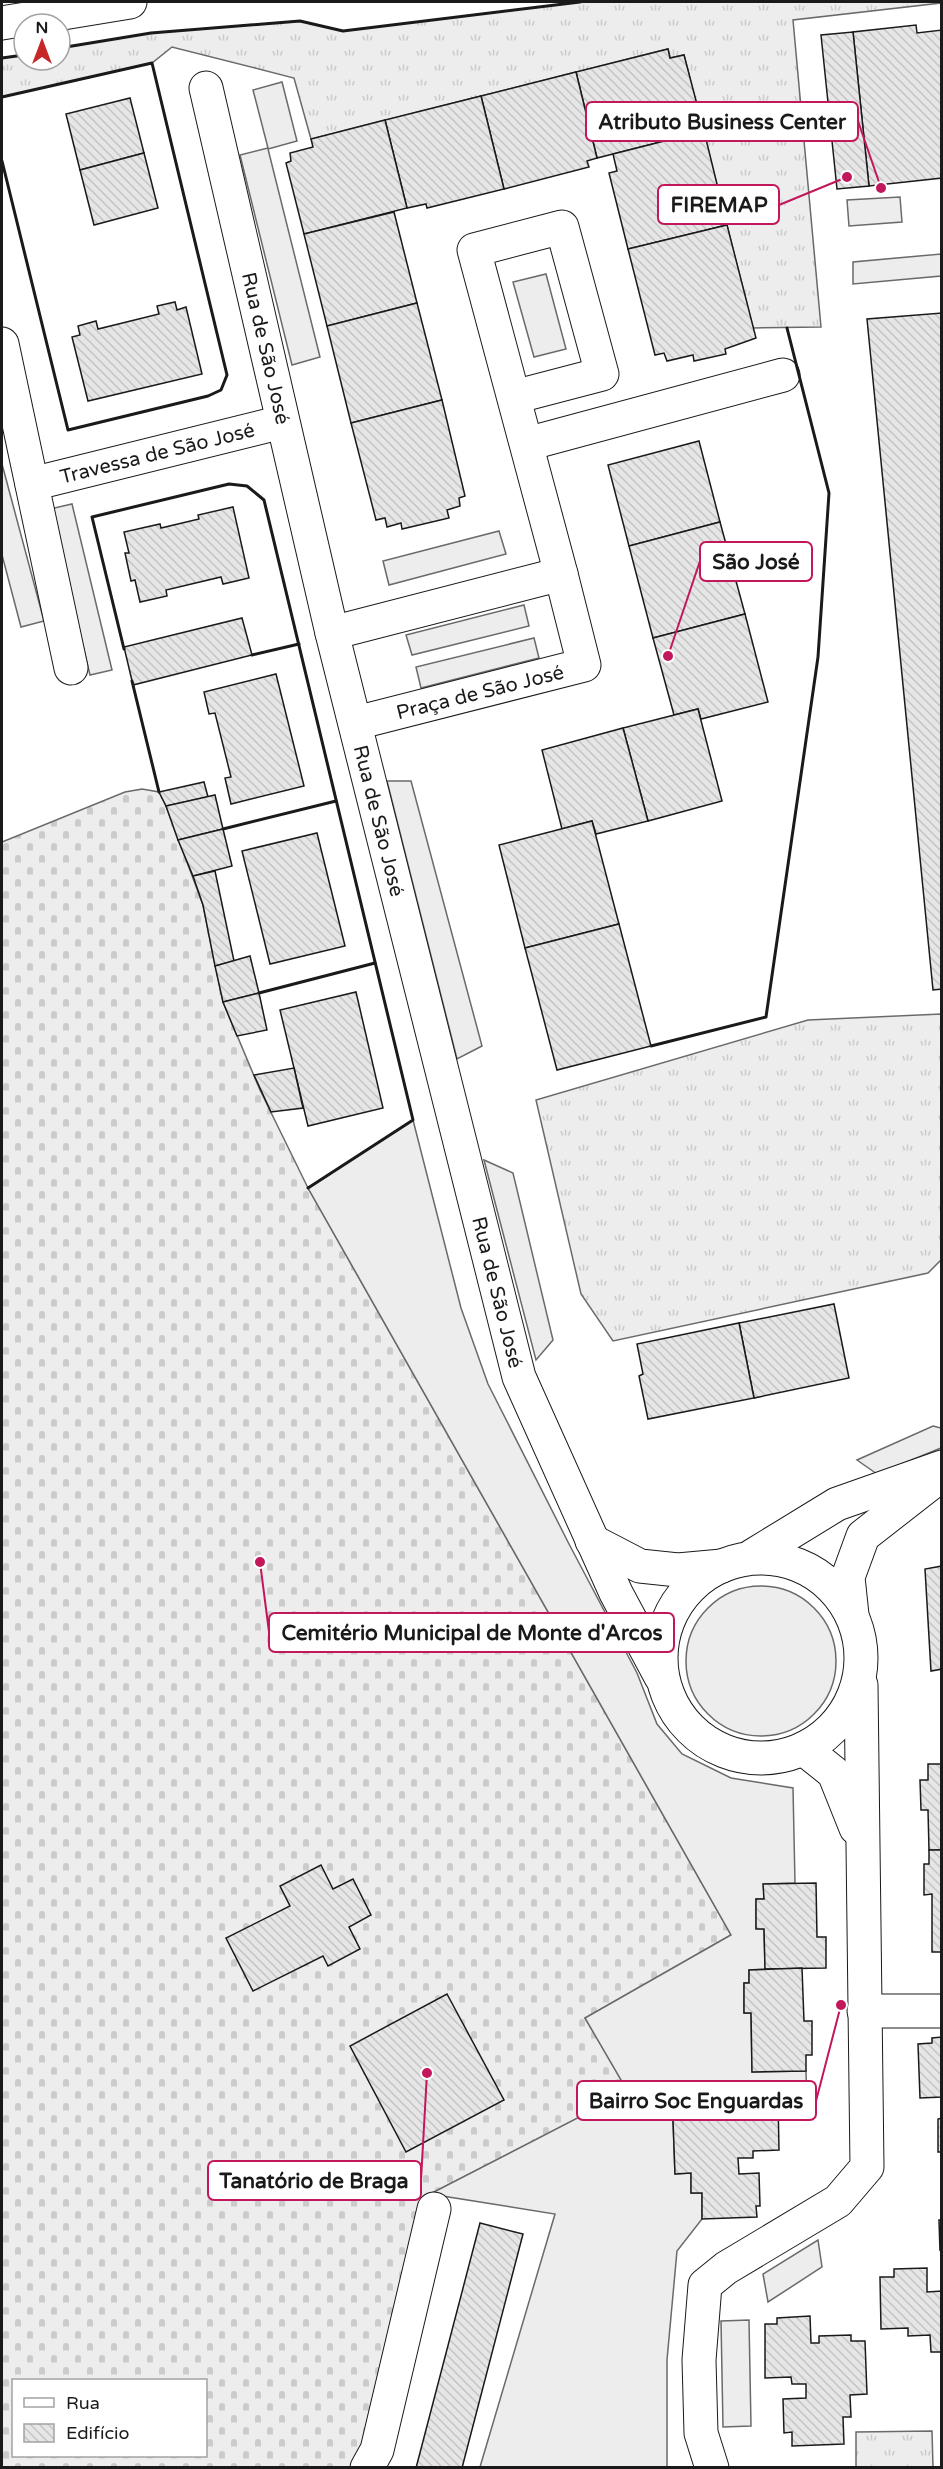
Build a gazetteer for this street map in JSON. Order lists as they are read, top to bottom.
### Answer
{
  "streets": {
    "main road": ["Rua de São José", "Travessa de São José", "Praça de São José"]
  },
  "crossings": [
    ["Rua de São José", "Travessa de São José"],
    ["Rua de São José", "Praça de São José"]
  ],
  "places": [
    "FIREMAP",
    "Atributo Business Center",
    "São José",
    "Cemitério Municipal de Monte d'Arcos",
    "Bairro Soc Enguardas",
    "Tanatório de Braga"
  ],
  "legend": ["Rua", "Edifício"],
  "north": "top"
}
